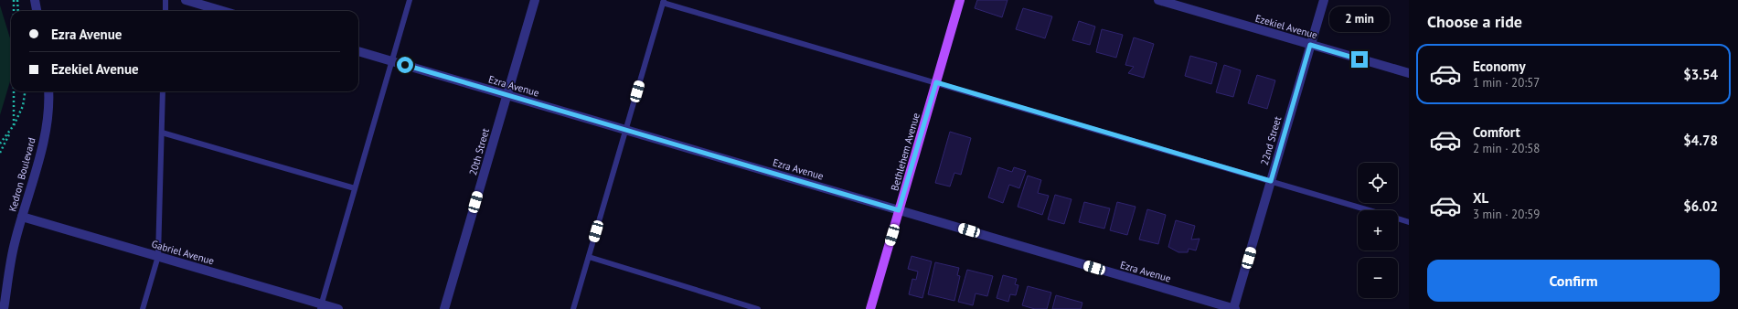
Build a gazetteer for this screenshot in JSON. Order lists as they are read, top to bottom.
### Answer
{
  "streets": {
    "main road": ["Bethlehem Avenue"],
    "street": [
      "Ezekiel Avenue",
      "Ezra Avenue",
      "22nd Street",
      "20th Street",
      "Kedron Boulevard",
      "Gabriel Avenue"
    ]
  },
  "crossings": [
    ["Ezekiel Avenue", "22nd Street"],
    ["Ezra Avenue", "22nd Street"],
    ["Ezra Avenue", "20th Street"],
    ["Ezra Avenue", "Bethlehem Avenue"],
    ["Kedron Boulevard", "Gabriel Avenue"]
  ],
  "page": {
    "heading": "Choose a ride",
    "bubble": "2 min",
    "banner": ["Ezra Avenue", "Ezekiel Avenue"],
    "list": [
      {
        "name": "Economy",
        "note": "1 min · 20:57",
        "value": "$3.54"
      },
      {
        "name": "Comfort",
        "note": "2 min · 20:58",
        "value": "$4.78"
      },
      {
        "name": "XL",
        "note": "3 min · 20:59",
        "value": "$6.02"
      }
    ],
    "map_buttons": ["+", "−"],
    "buttons": "Confirm"
  }
}
